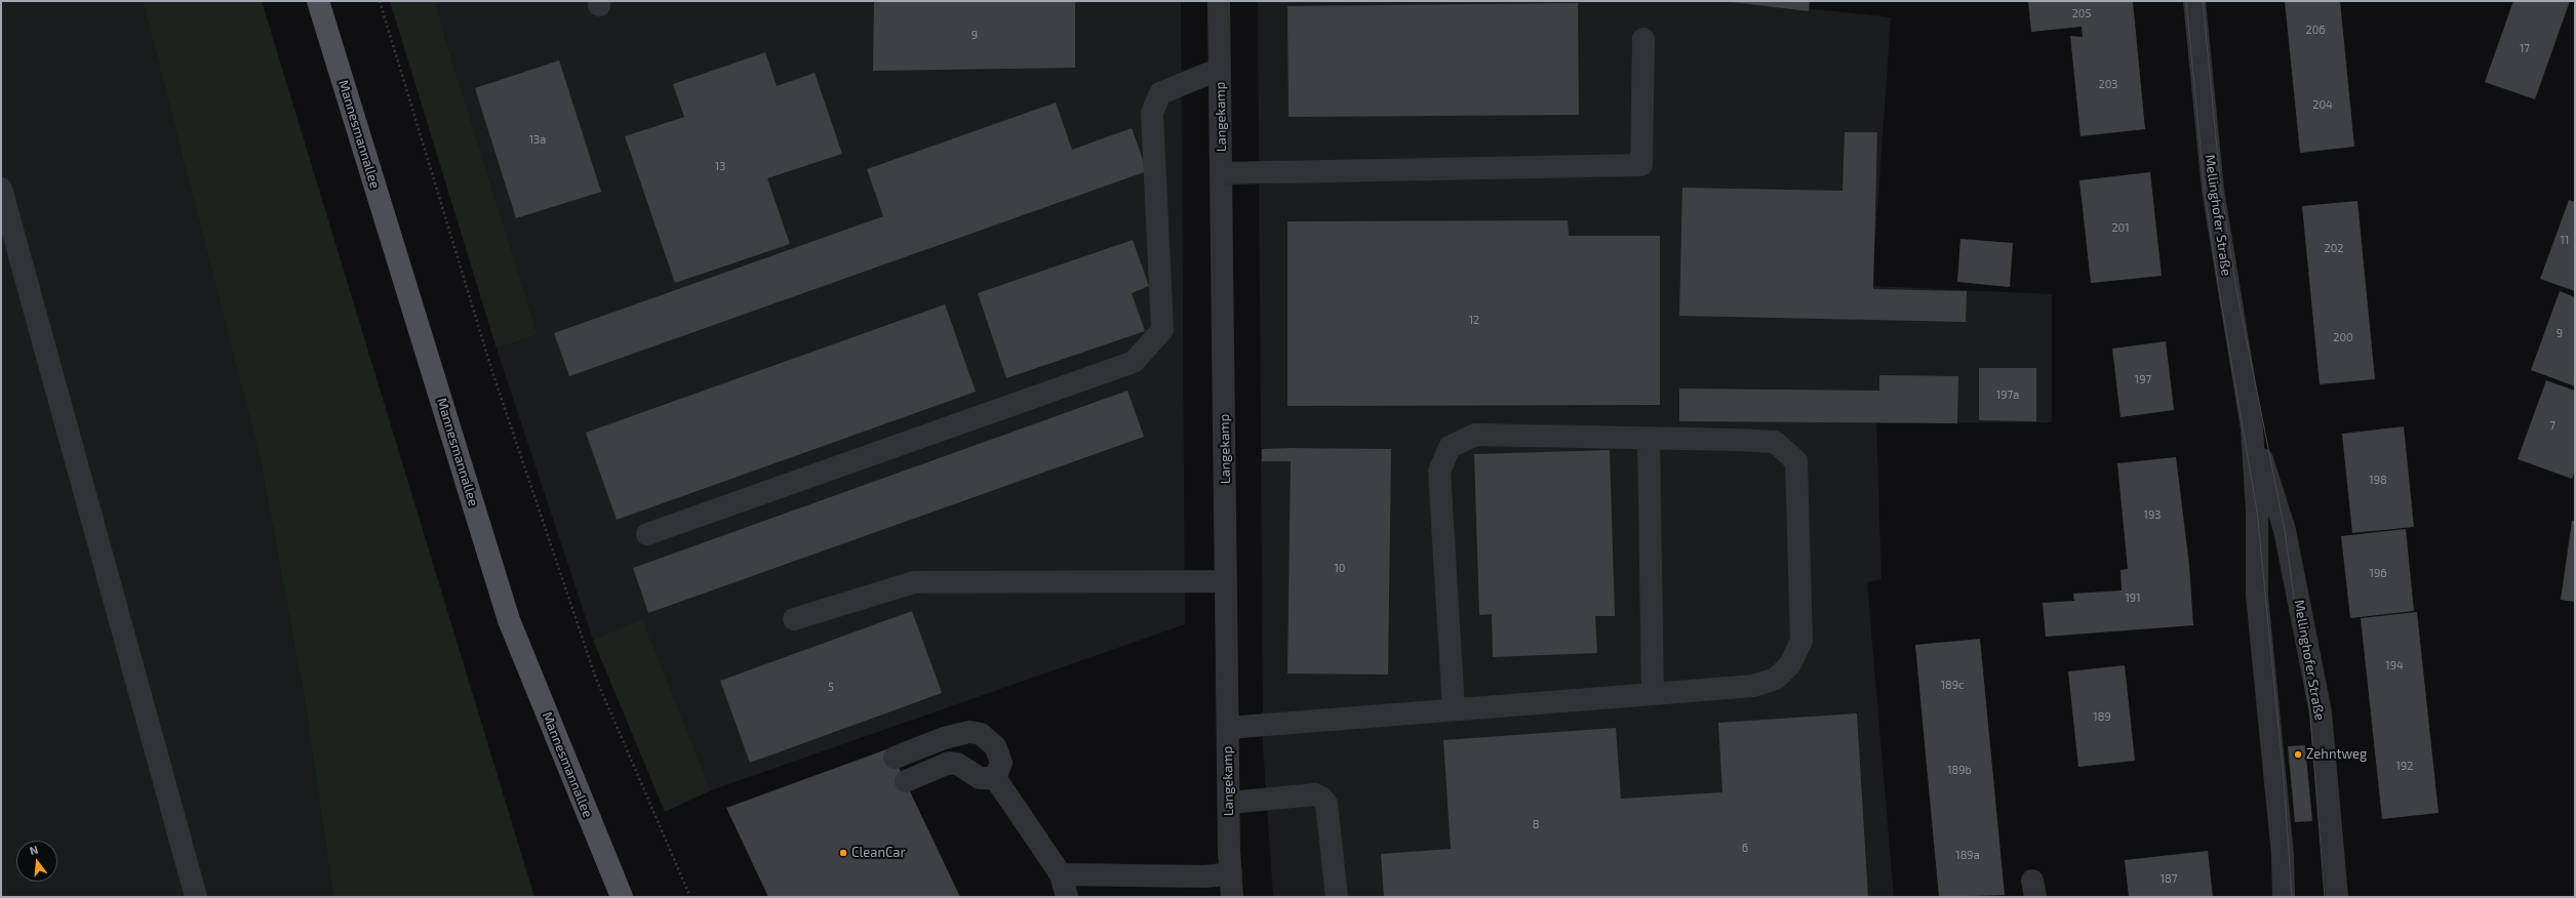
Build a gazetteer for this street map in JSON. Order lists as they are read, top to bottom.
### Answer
{
  "streets": {
    "main road": ["Mannesmannallee"],
    "street": ["Langekamp", "Mellinghofer Straße"]
  },
  "places": ["Zehntweg", "CleanCar"],
  "house_numbers": [
    "205",
    "206",
    "9",
    "17",
    "203",
    "204",
    "13a",
    "13",
    "201",
    "11",
    "202",
    "12",
    "9",
    "200",
    "197",
    "197a",
    "7",
    "198",
    "193",
    "10",
    "196",
    "191",
    "194",
    "189c",
    "5",
    "189",
    "192",
    "189b",
    "8",
    "6",
    "189a",
    "187"
  ],
  "north": "top"
}
